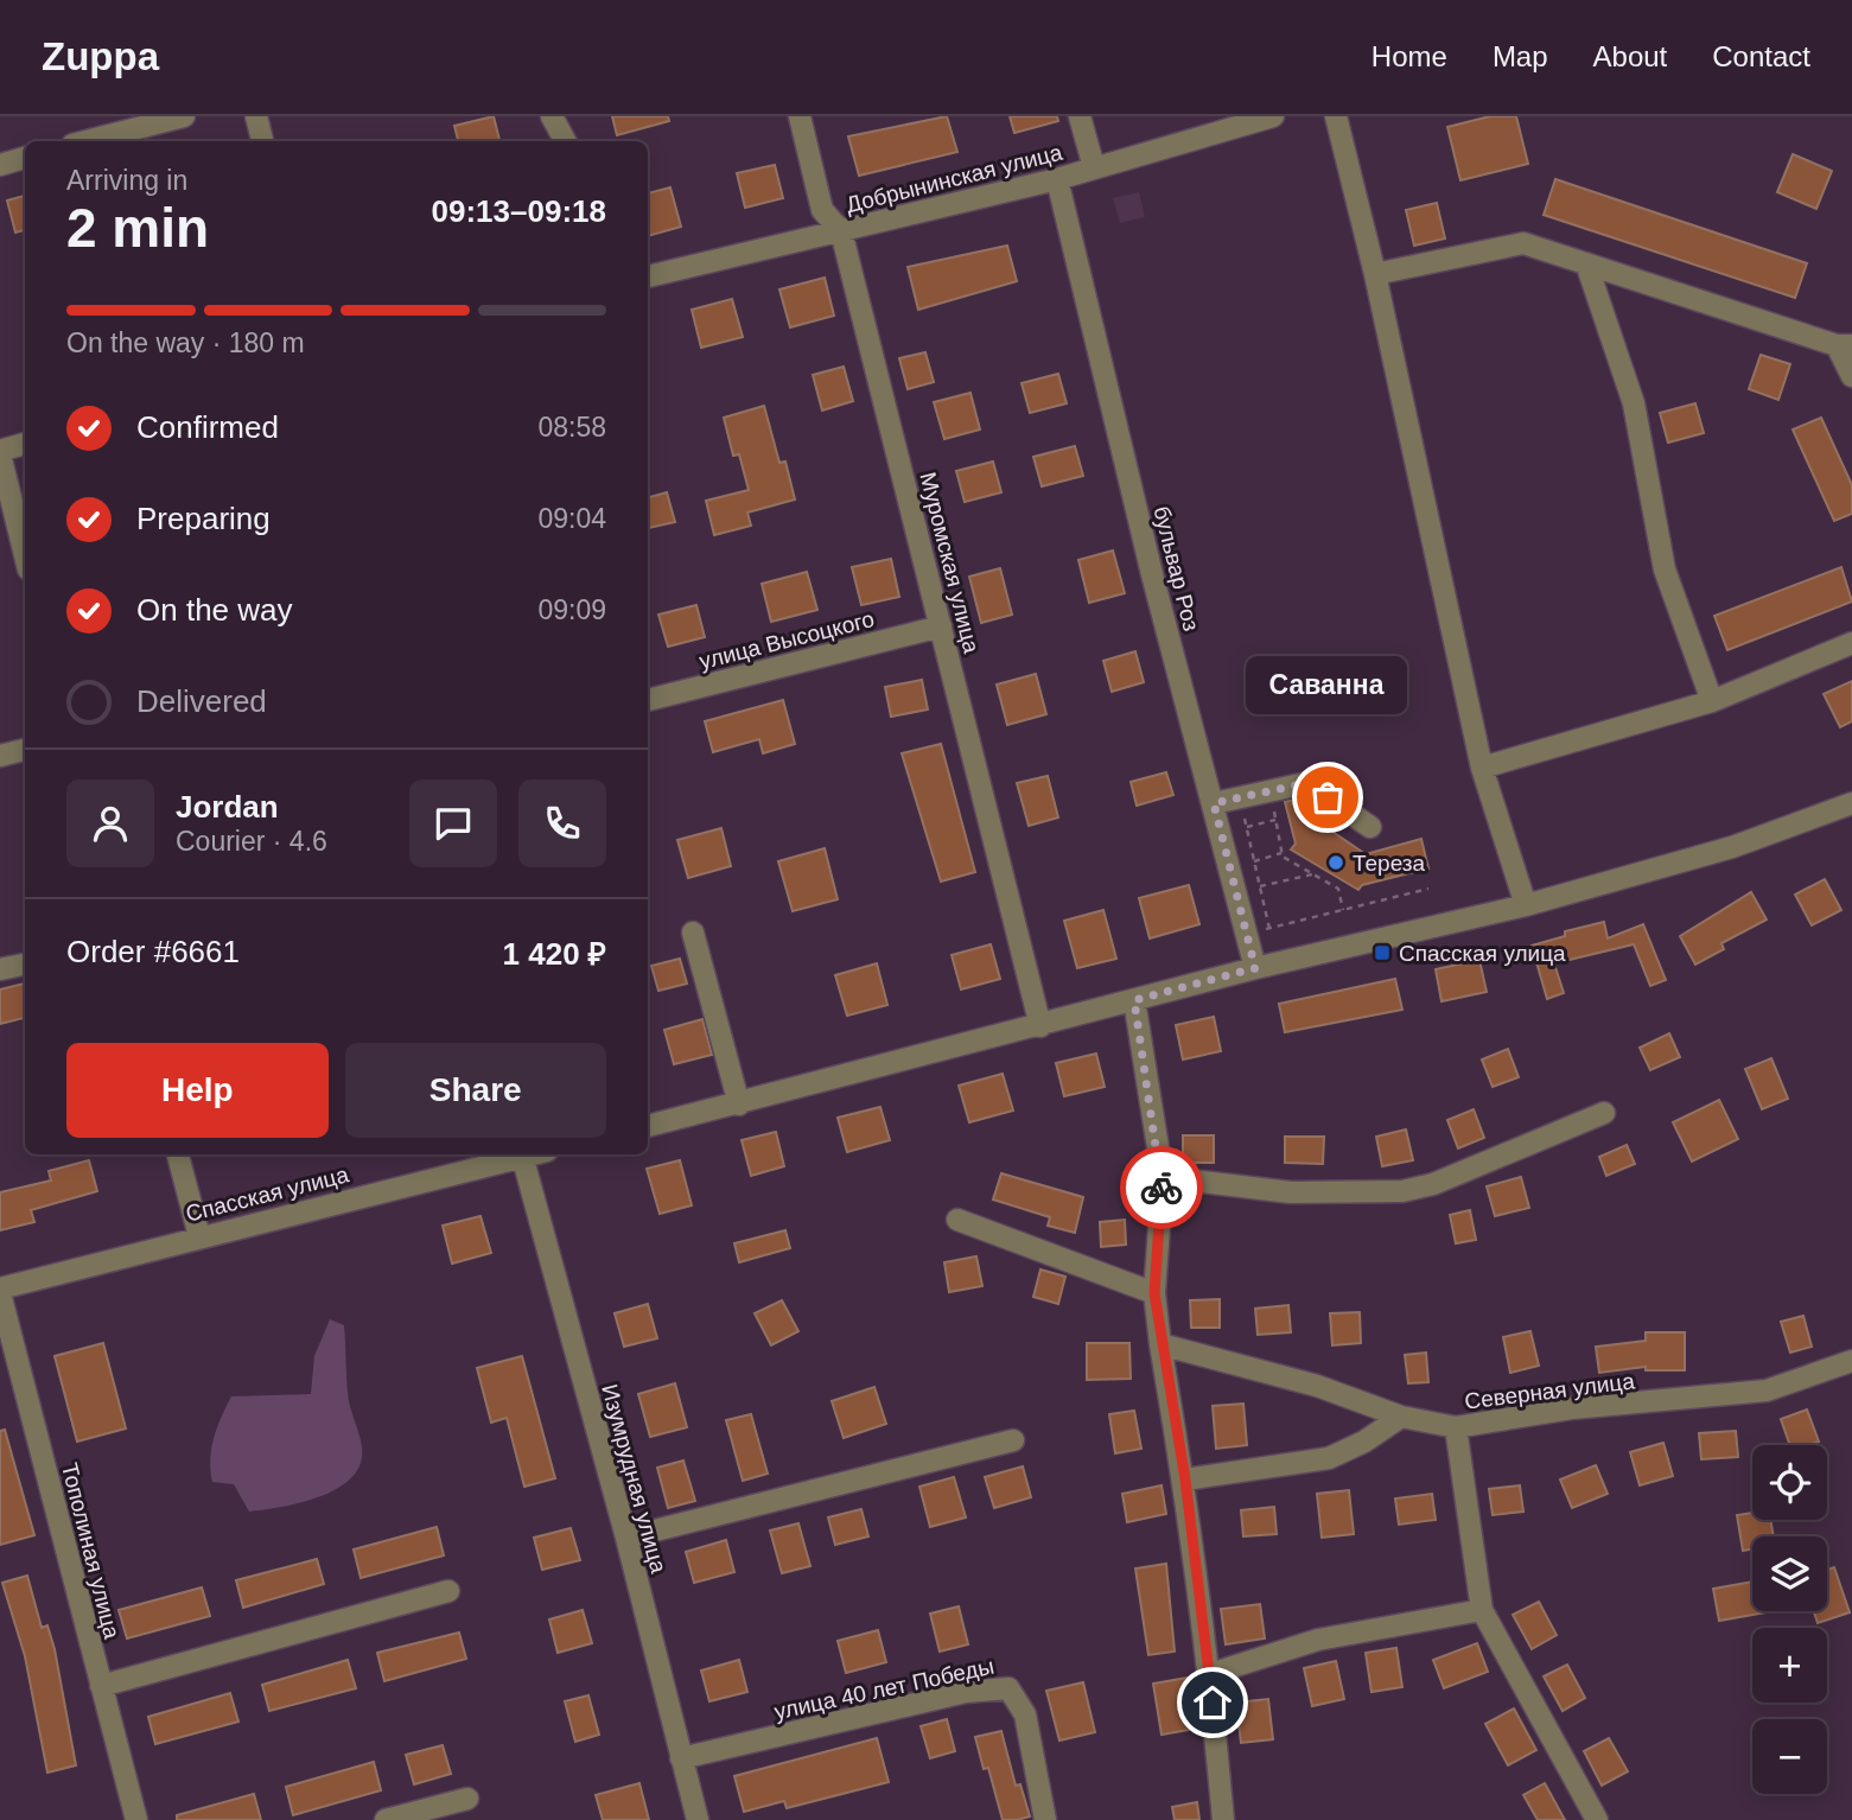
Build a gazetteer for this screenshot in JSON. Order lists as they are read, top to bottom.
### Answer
{
  "streets": {
    "street": [
      "Добрынинская улица",
      "Муромская улица",
      "бульвар Роз",
      "улица Высоцкого",
      "Спасская улица",
      "Северная улица",
      "Изумрудная улица",
      "Тополиная улица",
      "улица 40 лет Победы"
    ]
  },
  "crossings": [
    ["Добрынинская улица", "Муромская улица"],
    ["Добрынинская улица", "бульвар Роз"],
    ["Муромская улица", "улица Высоцкого"],
    ["Спасская улица", "Тополиная улица"],
    ["Изумрудная улица", "улица 40 лет Победы"]
  ],
  "places": {
    "other": ["Саванна", "Тереза"],
    "transit": ["Спасская улица"]
  },
  "page": {
    "header": "Zuppa",
    "nav": [
      "Home",
      "Map",
      "About",
      "Contact"
    ],
    "heading": ["2 min", "Arriving in", "09:13–09:18"],
    "panel": [
      "Jordan",
      "Courier · 4.6",
      "Order #6661",
      "1 420 ₽"
    ],
    "bar": "On the way · 180 m",
    "list": [
      ["Confirmed", "08:58"],
      ["Preparing", "09:04"],
      ["On the way", "09:09"],
      "Delivered"
    ],
    "bubble": "Саванна",
    "buttons": ["Help", "Share"],
    "map_buttons": ["+", "−"]
  }
}
